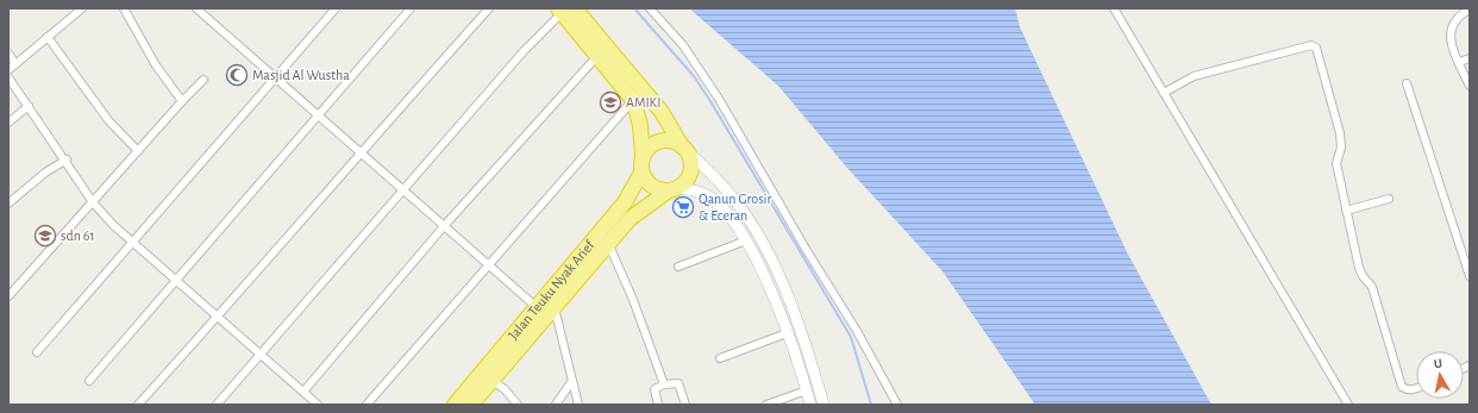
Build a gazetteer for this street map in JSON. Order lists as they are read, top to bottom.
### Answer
{
  "streets": {
    "highway": ["Jalan Teuku Nyak Arief"]
  },
  "places": {
    "mosque": ["Masjid Al Wustha"],
    "school or university": ["AMIKI", "sdn 61"],
    "supermarket": ["Qanun Grosir & Eceran"]
  },
  "north": "top"
}
